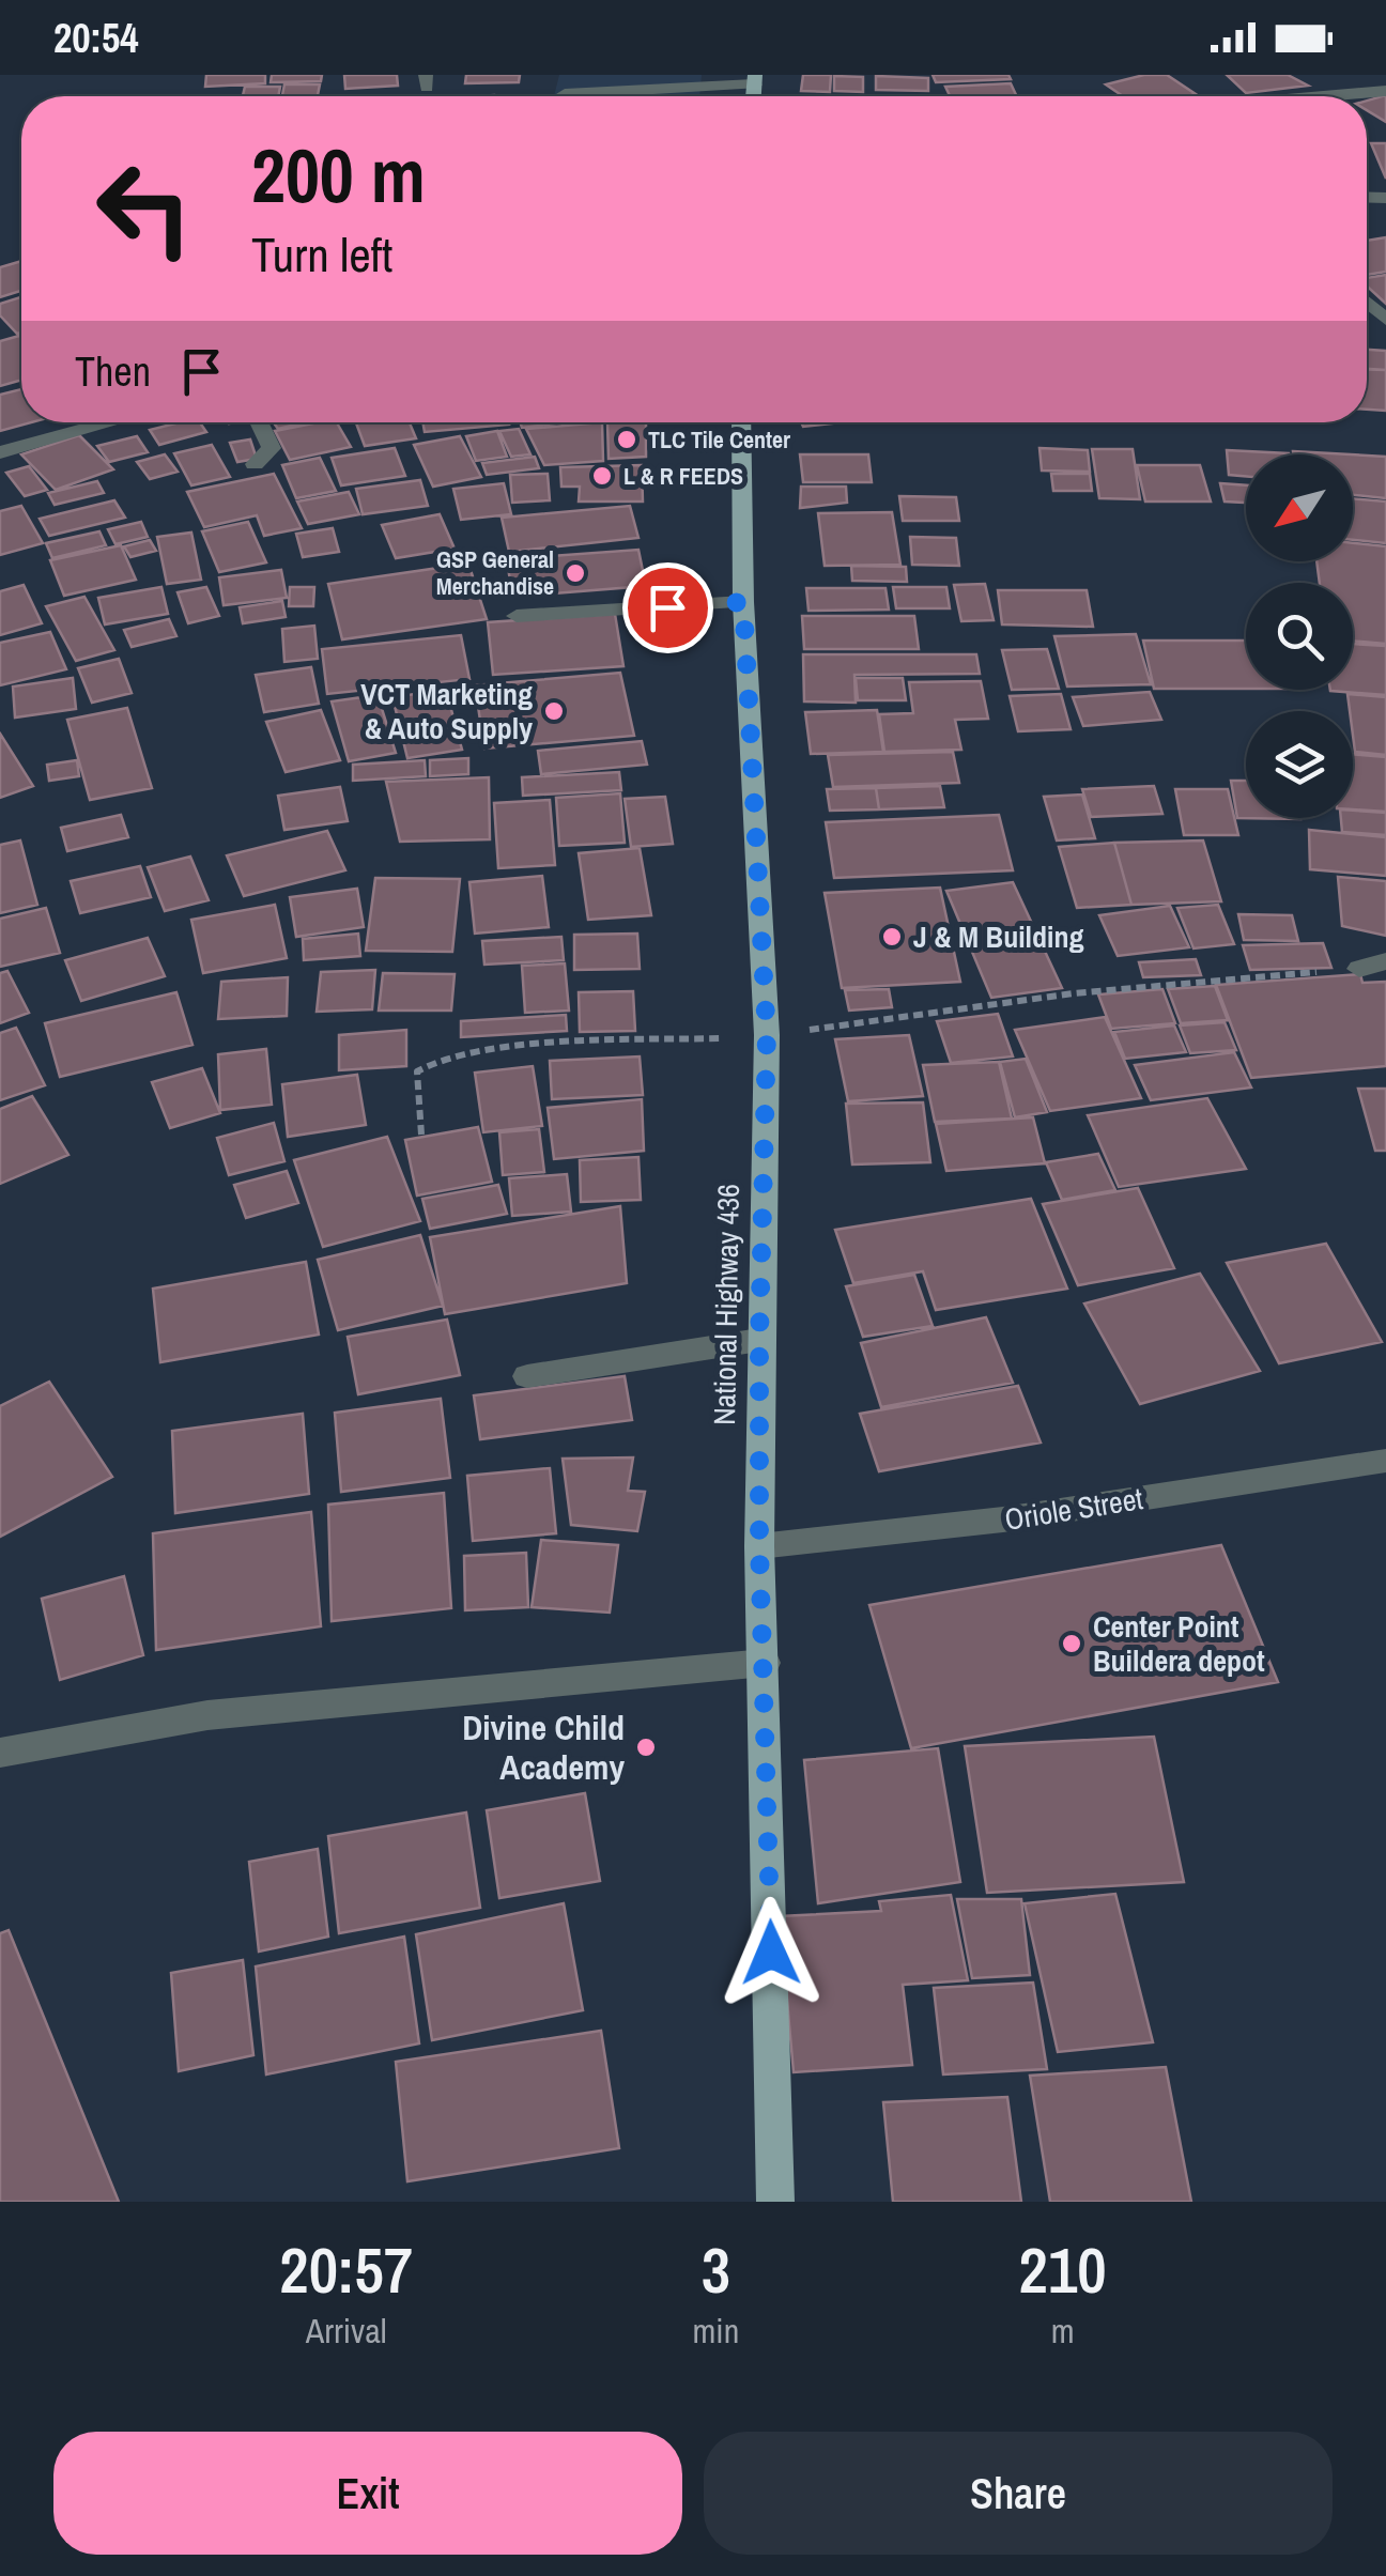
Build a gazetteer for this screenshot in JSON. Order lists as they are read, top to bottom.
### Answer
{
  "streets": {
    "main road": ["National Highway 436"],
    "street": ["Oriole Street"]
  },
  "crossings": [
    ["National Highway 436", "Oriole Street"]
  ],
  "places": [
    "TLC Tile Center",
    "L & R FEEDS",
    "GSP General Merchandise",
    "VCT Marketing & Auto Supply",
    "J & M Building",
    "Center Point Buildera depot",
    "Divine Child Academy"
  ],
  "north": "bottom left",
  "page": {
    "status": "20:54",
    "turn": ["200 m", "Turn left"],
    "then": "Then",
    "eta": [
      "20:57",
      "Arrival",
      "3",
      "min",
      "210",
      "m"
    ],
    "buttons": ["Exit", "Share"]
  }
}
